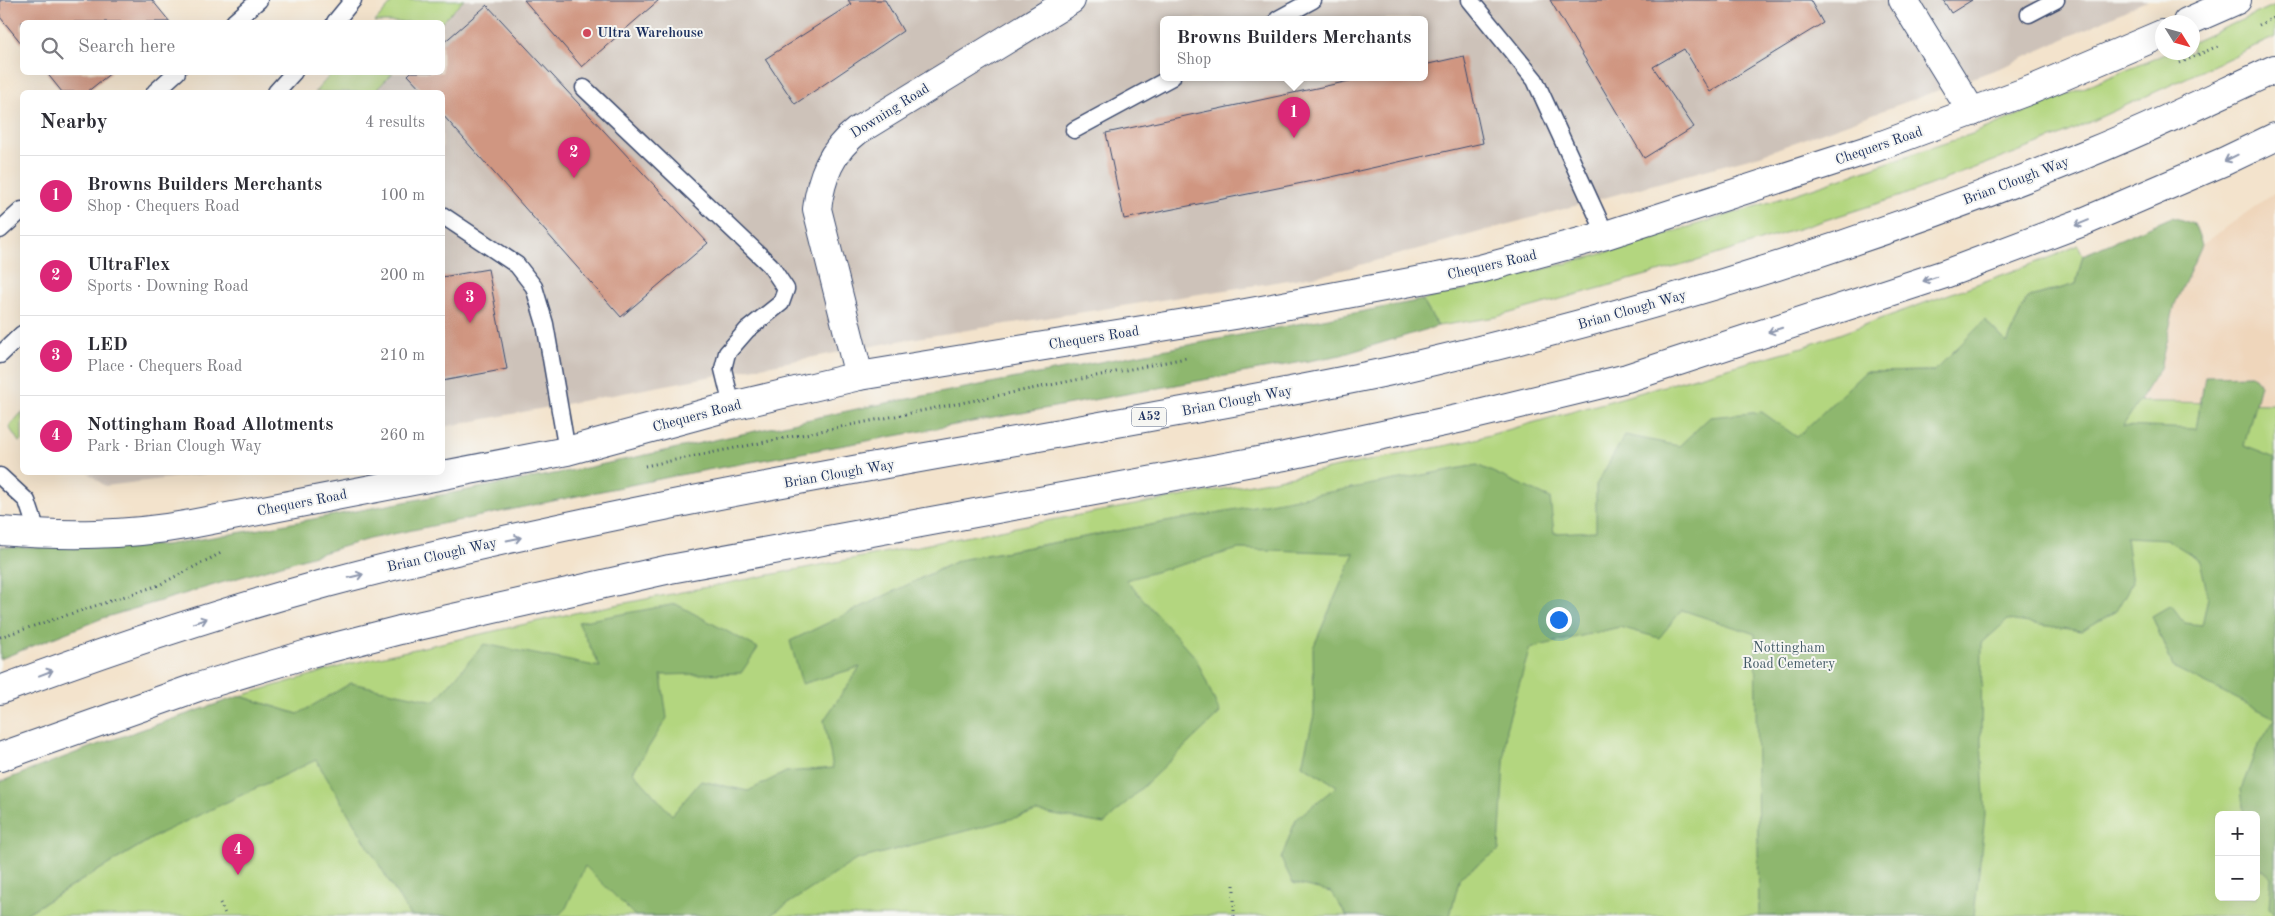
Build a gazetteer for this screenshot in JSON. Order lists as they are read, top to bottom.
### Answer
{
  "streets": {
    "main road": [
      "Downing Road",
      "Chequers Road",
      "Brian Clough Way",
      "A52"
    ]
  },
  "crossings": [
    ["Downing Road", "Chequers Road"]
  ],
  "parks": ["Nottingham Road Cemetery"],
  "places": ["Ultra Warehouse"],
  "north": "bottom right",
  "page": {
    "popup": ["Browns Builders Merchants", "Shop"],
    "search": "Search here",
    "heading": ["Nearby", "4 results"],
    "pins": [
      "1",
      "2",
      "3",
      "4"
    ],
    "list": [
      {
        "mark": "1",
        "name": "Browns Builders Merchants",
        "note": "Shop · Chequers Road",
        "value": "100 m"
      },
      {
        "mark": "2",
        "name": "UltraFlex",
        "note": "Sports · Downing Road",
        "value": "200 m"
      },
      {
        "mark": "3",
        "name": "LED",
        "note": "Place · Chequers Road",
        "value": "210 m"
      },
      {
        "mark": "4",
        "name": "Nottingham Road Allotments",
        "note": "Park · Brian Clough Way",
        "value": "260 m"
      }
    ],
    "map_buttons": ["+", "−"]
  }
}
